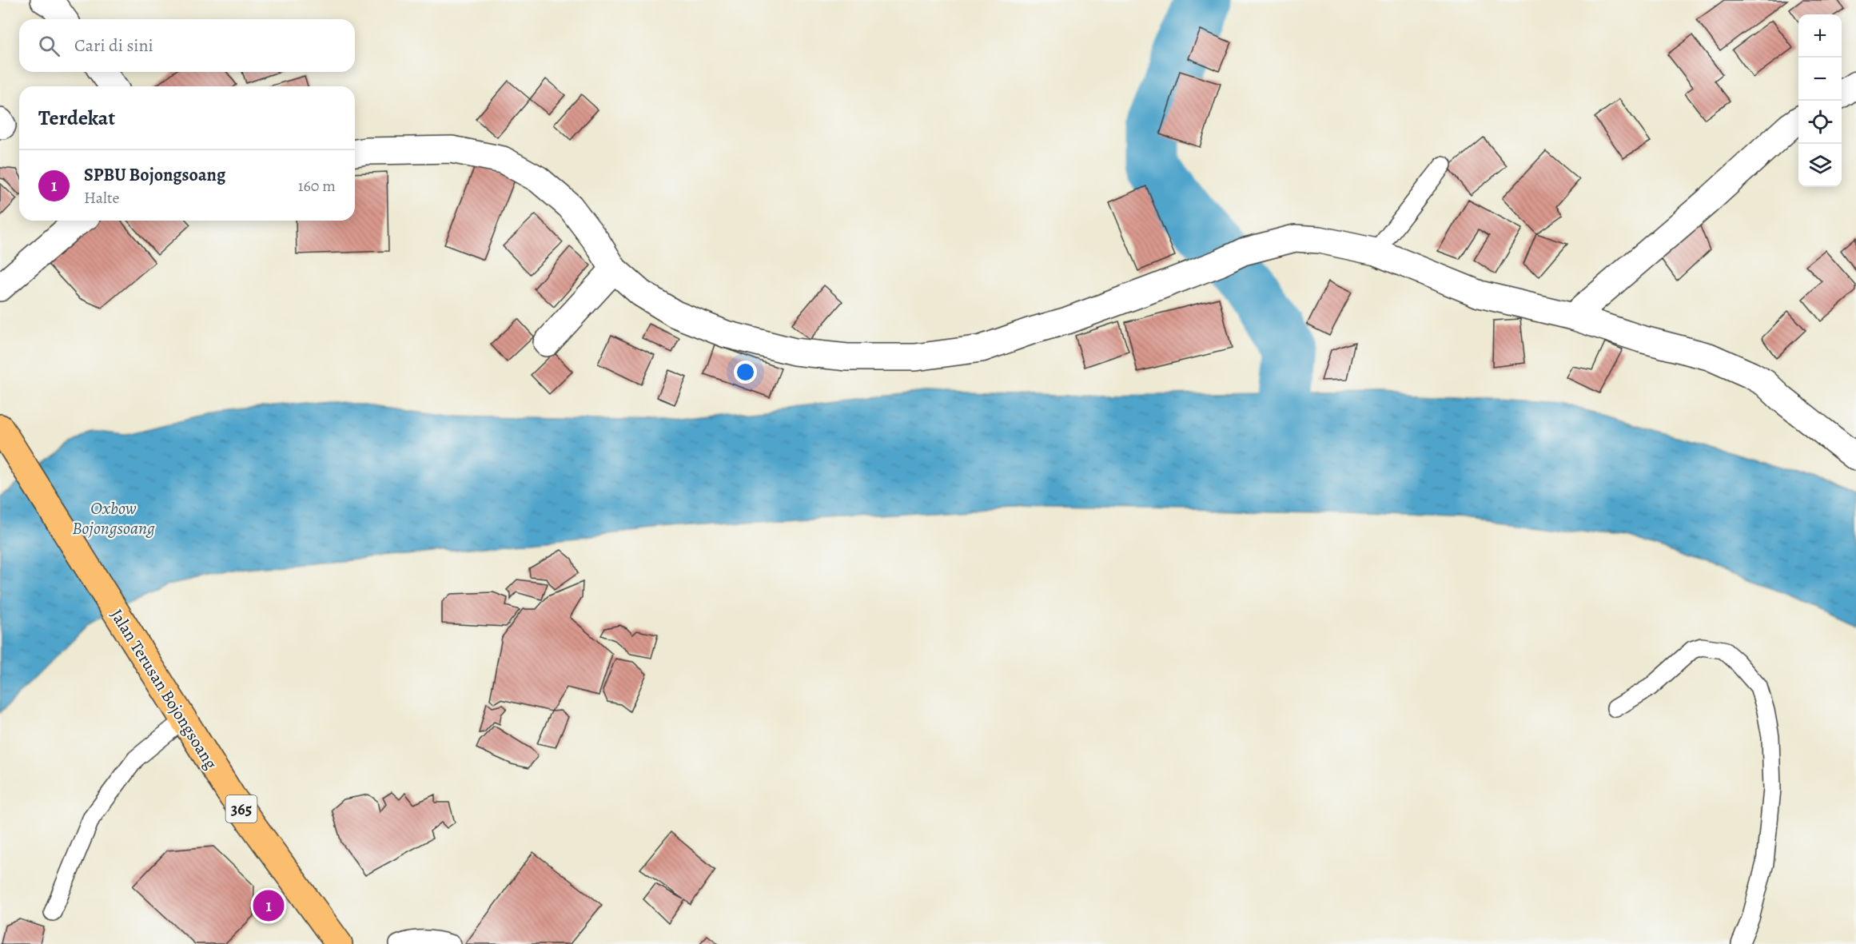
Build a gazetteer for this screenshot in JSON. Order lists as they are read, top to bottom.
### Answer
{
  "streets": {
    "main road": ["Jalan Terusan Bojongsoang", "365"]
  },
  "water": ["Oxbow Bojongsoang"],
  "page": {
    "map_buttons": ["+", "−"],
    "search": "Cari di sini",
    "heading": "Terdekat",
    "list": [
      {
        "mark": "1",
        "name": "SPBU Bojongsoang",
        "note": "Halte",
        "value": "160 m"
      }
    ],
    "pins": "1"
  }
}
